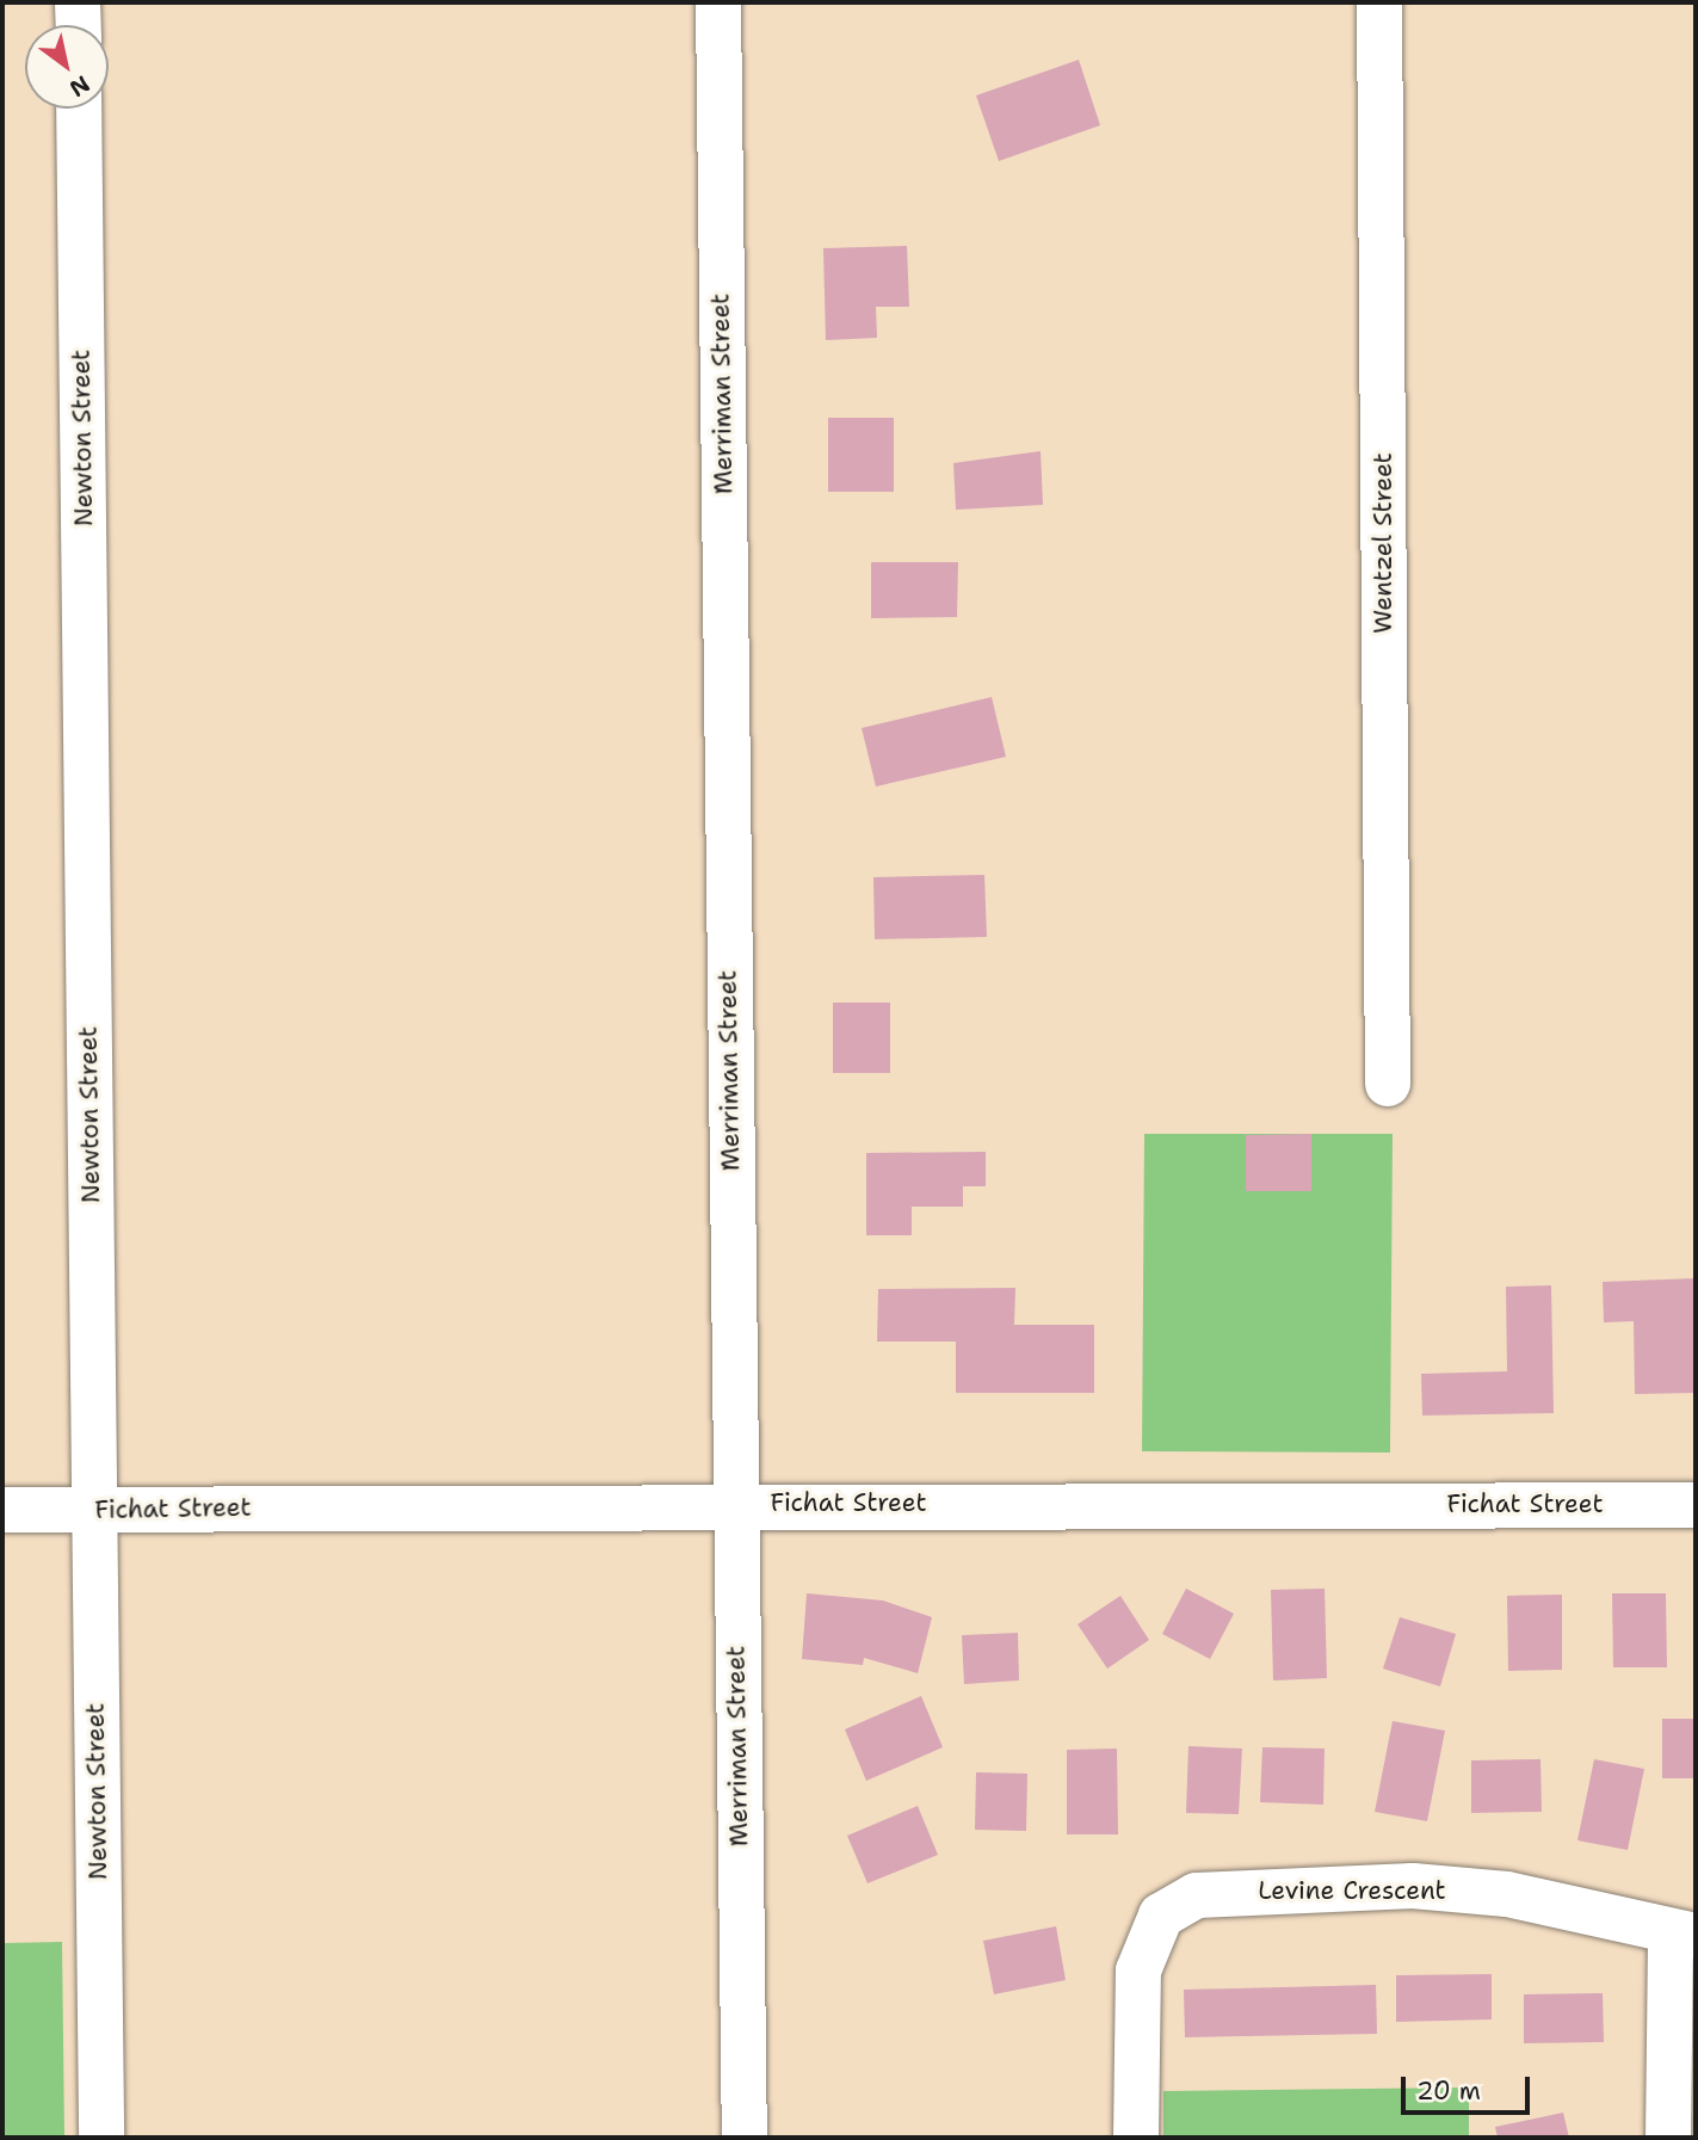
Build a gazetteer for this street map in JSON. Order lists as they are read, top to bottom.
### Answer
{
  "streets": {
    "street": [
      "Merriman Street",
      "Newton Street",
      "Wentzel Street",
      "Fichat Street",
      "Levine Crescent"
    ]
  },
  "crossings": [
    ["Merriman Street", "Fichat Street"],
    ["Newton Street", "Fichat Street"]
  ],
  "scale_bar": "20 m",
  "north": "bottom right"
}
